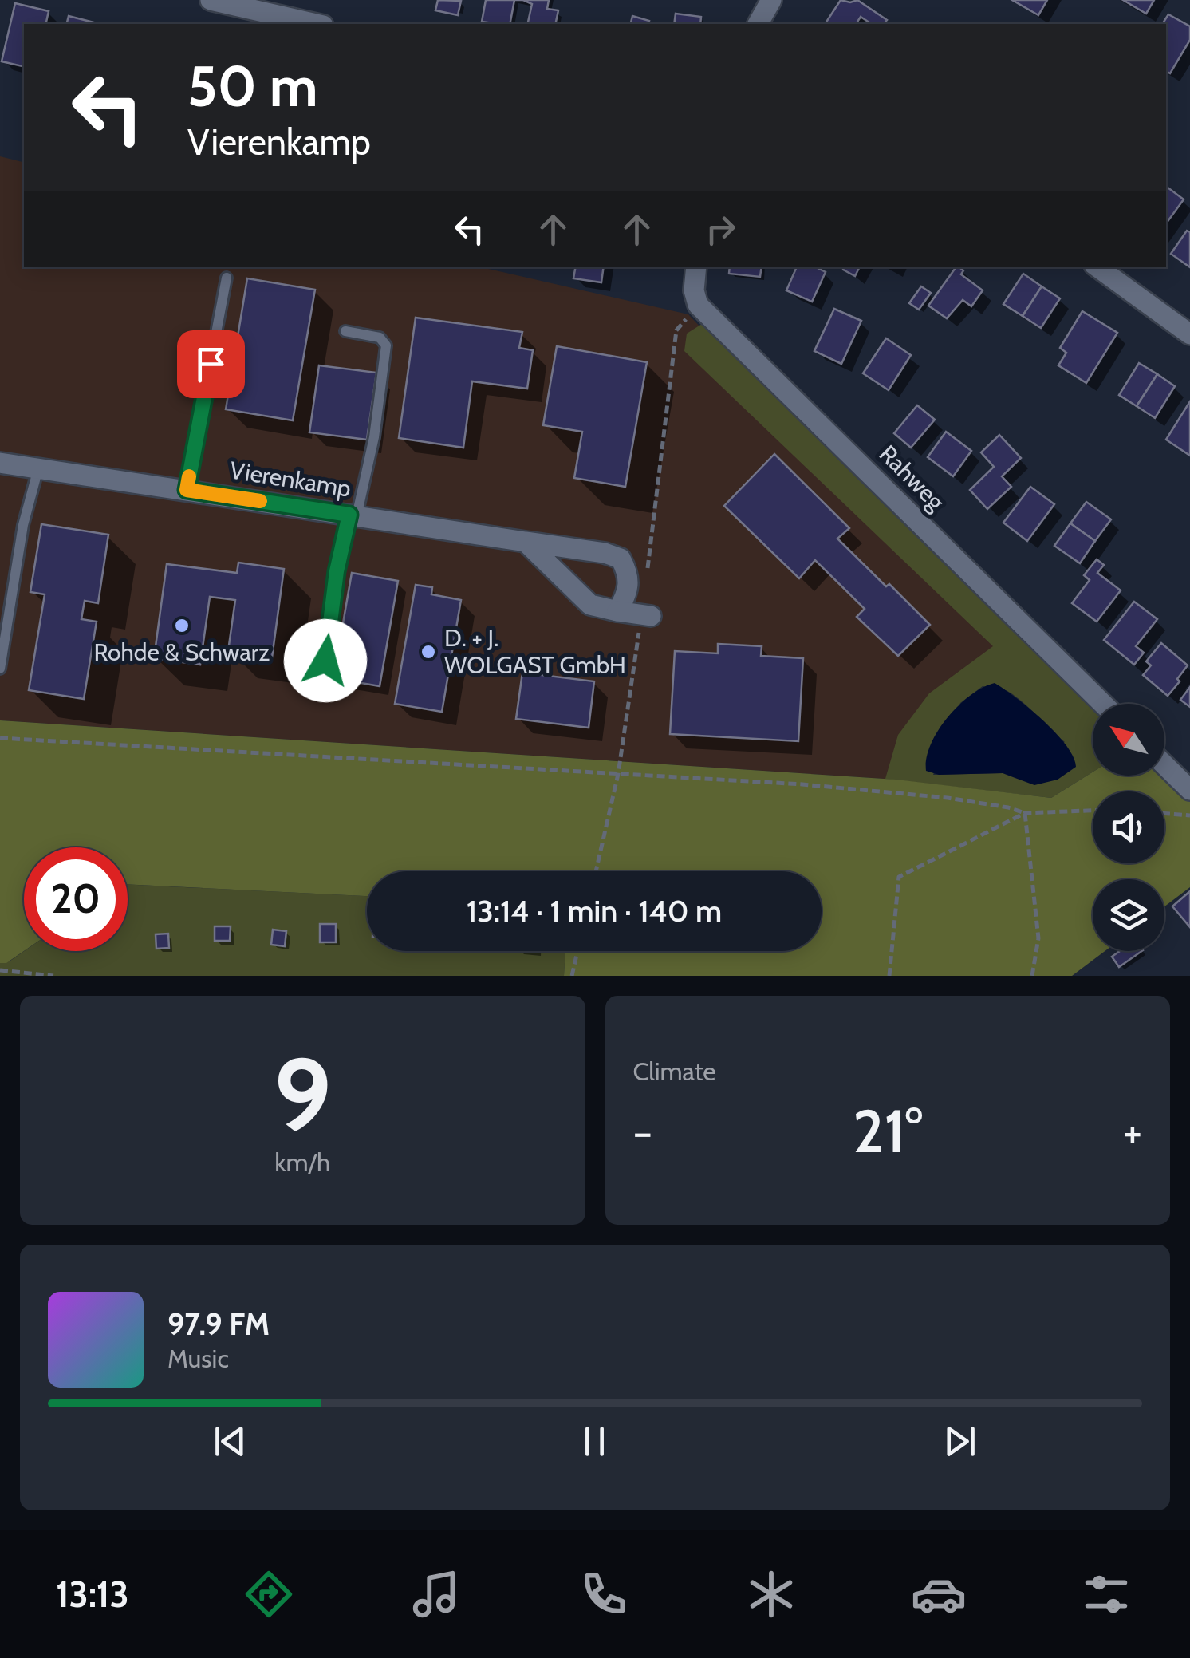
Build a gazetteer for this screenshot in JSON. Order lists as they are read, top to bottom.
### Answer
{
  "streets": {
    "street": ["Rahweg", "Vierenkamp"]
  },
  "places": ["Rohde & Schwarz", "D. + J. WOLGAST GmbH"],
  "north": "top left",
  "page": {
    "turn": ["50 m", "Vierenkamp"],
    "limit": "20",
    "trip": "13:14 · 1 min · 140 m",
    "tile": [
      ["9", "km/h"],
      "Climate"
    ],
    "heat": ["−", "21°", "+"],
    "song": ["97.9 FM", "Music"],
    "tabs": "13:13"
  }
}
